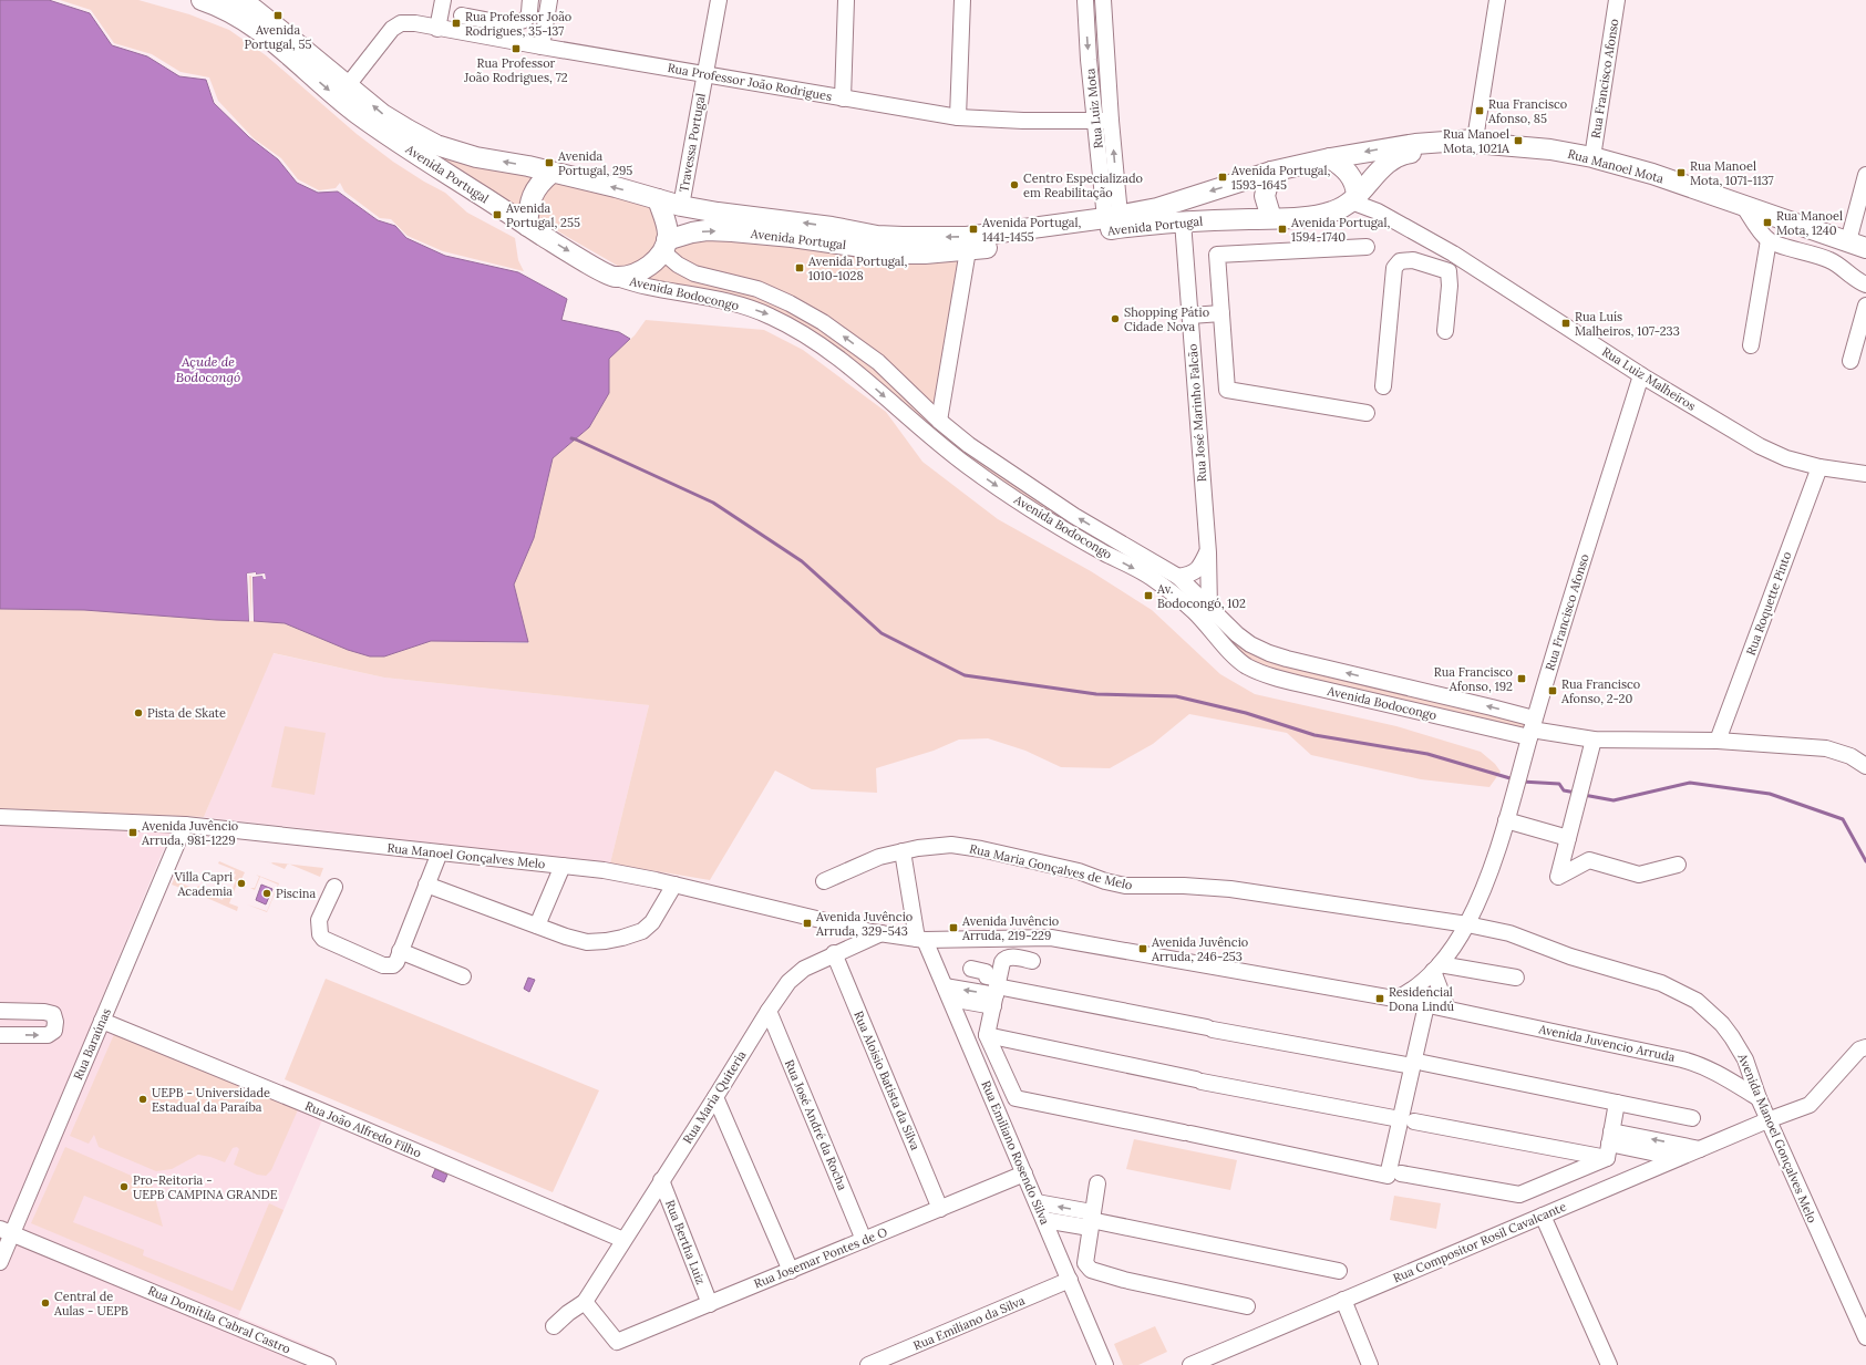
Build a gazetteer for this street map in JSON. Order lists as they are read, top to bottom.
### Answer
{
  "streets": {
    "main road": ["Rua Manoel Mota", "Avenida Portugal"],
    "street": [
      "Rua Francisco Afonso",
      "Rua Professor João Rodrigues",
      "Rua Luiz Mota",
      "Travessa Portugal",
      "Avenida Bodocongo",
      "Rua Luiz Malheiros",
      "Rua José Marinho Falcão",
      "Rua Roquette Pinto",
      "Rua Manoel Gonçalves Melo",
      "Rua Maria Gonçalves de Melo",
      "Avenida Juvencio Arruda",
      "Rua Baraúnas",
      "Rua Aloisio Batista da Silva",
      "Rua Maria Quiteria",
      "Rua José André da Rocha",
      "Rua João Alfredo Filho",
      "Avenida Manoel Gonçalves Melo",
      "Rua Emiliano Rosendo Silva",
      "Rua Bertha Luiz",
      "Rua Compositor Rosil Cavalcante",
      "Rua Josemar Pontes de O",
      "Rua Domitila Cabral Castro",
      "Rua Emiliano da Silva"
    ]
  },
  "crossings": [
    ["Rua Francisco Afonso", "Rua Manoel Mota"],
    ["Rua Francisco Afonso", "Avenida Bodocongo"],
    ["Rua Francisco Afonso", "Rua Luiz Malheiros"],
    ["Rua Francisco Afonso", "Rua Maria Gonçalves de Melo"],
    ["Rua Francisco Afonso", "Avenida Juvencio Arruda"],
    ["Rua Francisco Afonso", "Avenida Manoel Gonçalves Melo"],
    ["Rua Professor João Rodrigues", "Rua Luiz Mota"],
    ["Rua Professor João Rodrigues", "Travessa Portugal"],
    ["Rua Professor João Rodrigues", "Avenida Portugal"],
    ["Rua Luiz Mota", "Avenida Portugal"],
    ["Travessa Portugal", "Avenida Portugal"],
    ["Rua Manoel Mota", "Avenida Portugal"],
    ["Avenida Portugal", "Avenida Bodocongo"],
    ["Avenida Portugal", "Rua Luiz Malheiros"],
    ["Avenida Portugal", "Rua José Marinho Falcão"],
    ["Avenida Bodocongo", "Rua José Marinho Falcão"],
    ["Avenida Bodocongo", "Rua Roquette Pinto"],
    ["Rua Luiz Malheiros", "Rua Roquette Pinto"],
    ["Rua Manoel Gonçalves Melo", "Rua Baraúnas"],
    ["Rua Manoel Gonçalves Melo", "Rua Maria Quiteria"],
    ["Rua Manoel Gonçalves Melo", "Rua Emiliano Rosendo Silva"],
    ["Rua Maria Gonçalves de Melo", "Avenida Manoel Gonçalves Melo"],
    ["Rua Maria Gonçalves de Melo", "Rua Emiliano Rosendo Silva"],
    ["Avenida Juvencio Arruda", "Avenida Manoel Gonçalves Melo"],
    ["Rua Baraúnas", "Rua João Alfredo Filho"],
    ["Rua Baraúnas", "Rua Domitila Cabral Castro"],
    ["Rua Aloisio Batista da Silva", "Rua Maria Quiteria"],
    ["Rua Aloisio Batista da Silva", "Rua Josemar Pontes de O"],
    ["Rua Maria Quiteria", "Rua José André da Rocha"],
    ["Rua Maria Quiteria", "Rua João Alfredo Filho"],
    ["Rua Maria Quiteria", "Rua Bertha Luiz"],
    ["Rua Maria Quiteria", "Rua Josemar Pontes de O"],
    ["Rua José André da Rocha", "Rua Josemar Pontes de O"],
    ["Avenida Manoel Gonçalves Melo", "Rua Compositor Rosil Cavalcante"],
    ["Rua Emiliano Rosendo Silva", "Rua Josemar Pontes de O"],
    ["Rua Emiliano Rosendo Silva", "Rua Emiliano da Silva"],
    ["Rua Bertha Luiz", "Rua Josemar Pontes de O"]
  ],
  "water": ["Açude de Bodocongó"],
  "places": {
    "transit": [
      "Avenida Portugal, 55",
      "Rua Professor João Rodrigues, 35-137",
      "Rua Professor João Rodrigues, 72",
      "Rua Francisco Afonso, 85",
      "Rua Manoel Mota, 1021A",
      "Avenida Portugal, 295",
      "Rua Manoel Mota, 1071-1137",
      "Avenida Portugal, 1593-1645",
      "Avenida Portugal, 255",
      "Rua Manoel Mota, 1240",
      "Avenida Portugal, 1441-1455",
      "Avenida Portugal, 1594-1740",
      "Avenida Portugal, 1010-1028",
      "Rua Luís Malheiros, 107-233",
      "Av. Bodocongó, 102",
      "Rua Francisco Afonso, 192",
      "Rua Francisco Afonso, 2-20",
      "Avenida Juvêncio Arruda, 981-1229",
      "Avenida Juvêncio Arruda, 329-543",
      "Avenida Juvêncio Arruda, 219-229",
      "Avenida Juvêncio Arruda, 246-253",
      "Residencial Dona Lindú"
    ],
    "other": [
      "Centro Especializado em Reabilitação",
      "Shopping Pátio Cidade Nova",
      "Pista de Skate",
      "Villa Capri Academia",
      "Piscina",
      "UEPB - Universidade Estadual da Paraíba",
      "Pro-Reitoria - UEPB CAMPINA GRANDE",
      "Central de Aulas - UEPB"
    ]
  }
}
